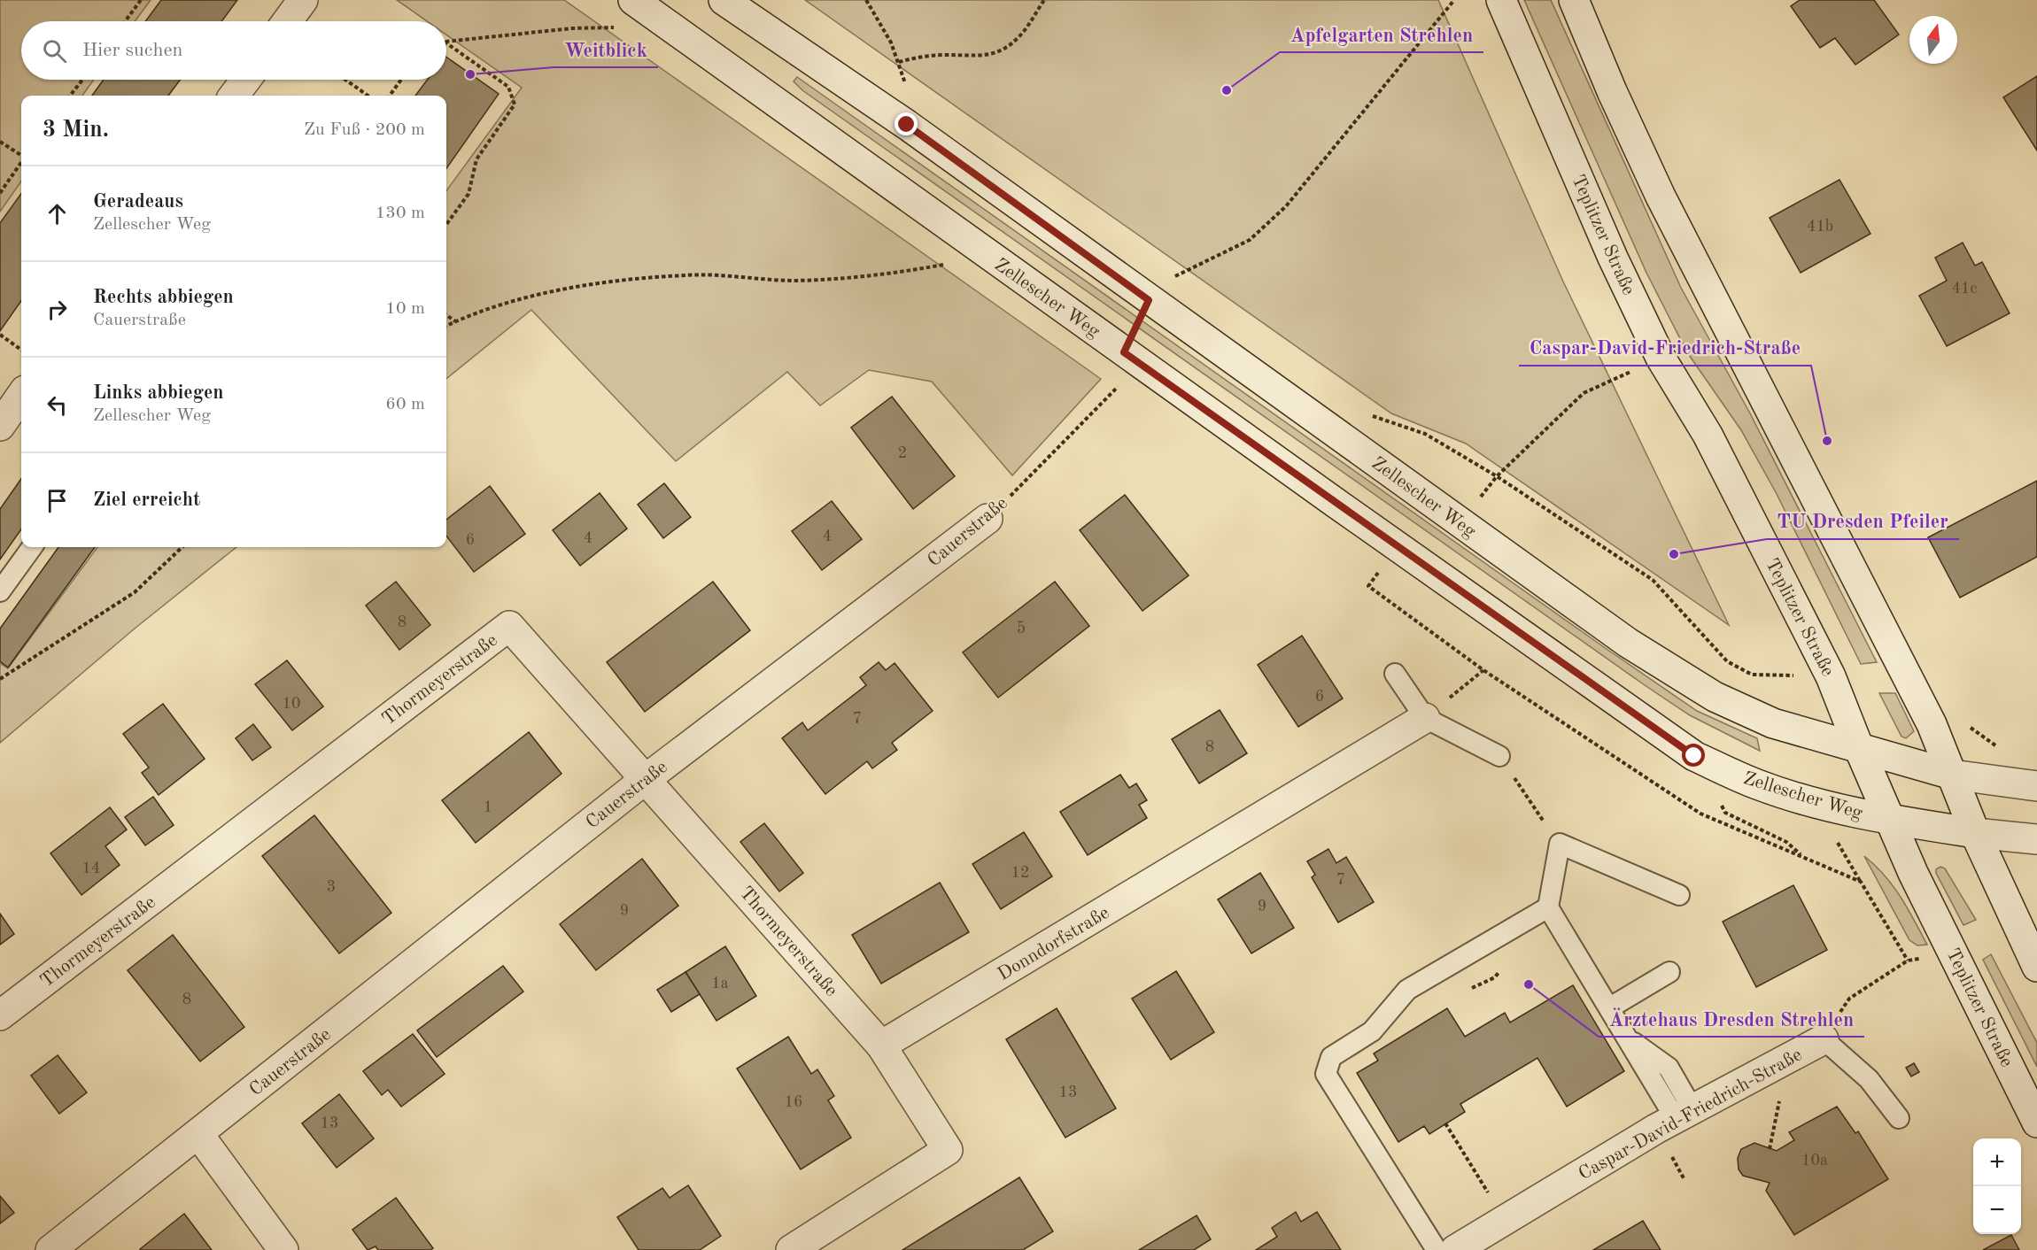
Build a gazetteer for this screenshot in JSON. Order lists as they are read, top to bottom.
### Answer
{
  "streets": {
    "main road": [
      "Teplitzer Straße",
      "Zellescher Weg",
      "Cauerstraße",
      "Thormeyerstraße",
      "Donndorfstraße",
      "Caspar-David-Friedrich-Straße"
    ]
  },
  "crossings": [
    ["Teplitzer Straße", "Zellescher Weg"],
    ["Zellescher Weg", "Cauerstraße"],
    ["Cauerstraße", "Thormeyerstraße"],
    ["Thormeyerstraße", "Donndorfstraße"]
  ],
  "places": [
    "Weitblick",
    "Apfelgarten Strehlen",
    "Caspar-David-Friedrich-Straße",
    "TU Dresden Pfeiler",
    "Ärztehaus Dresden Strehlen"
  ],
  "house_numbers": [
    "41b",
    "41c",
    "2",
    "4",
    "4",
    "6",
    "8",
    "5",
    "6",
    "10",
    "7",
    "8",
    "1",
    "14",
    "12",
    "7",
    "3",
    "9",
    "9",
    "1a",
    "8",
    "13",
    "16",
    "13",
    "10a"
  ],
  "north": "top",
  "page": {
    "search": "Hier suchen",
    "heading": ["3 Min.", "Zu Fuß · 200 m"],
    "list": [
      ["Geradeaus", "Zellescher Weg", "130 m"],
      ["Rechts abbiegen", "Cauerstraße", "10 m"],
      ["Links abbiegen", "Zellescher Weg", "60 m"],
      "Ziel erreicht"
    ],
    "map_buttons": ["+", "−"]
  }
}
